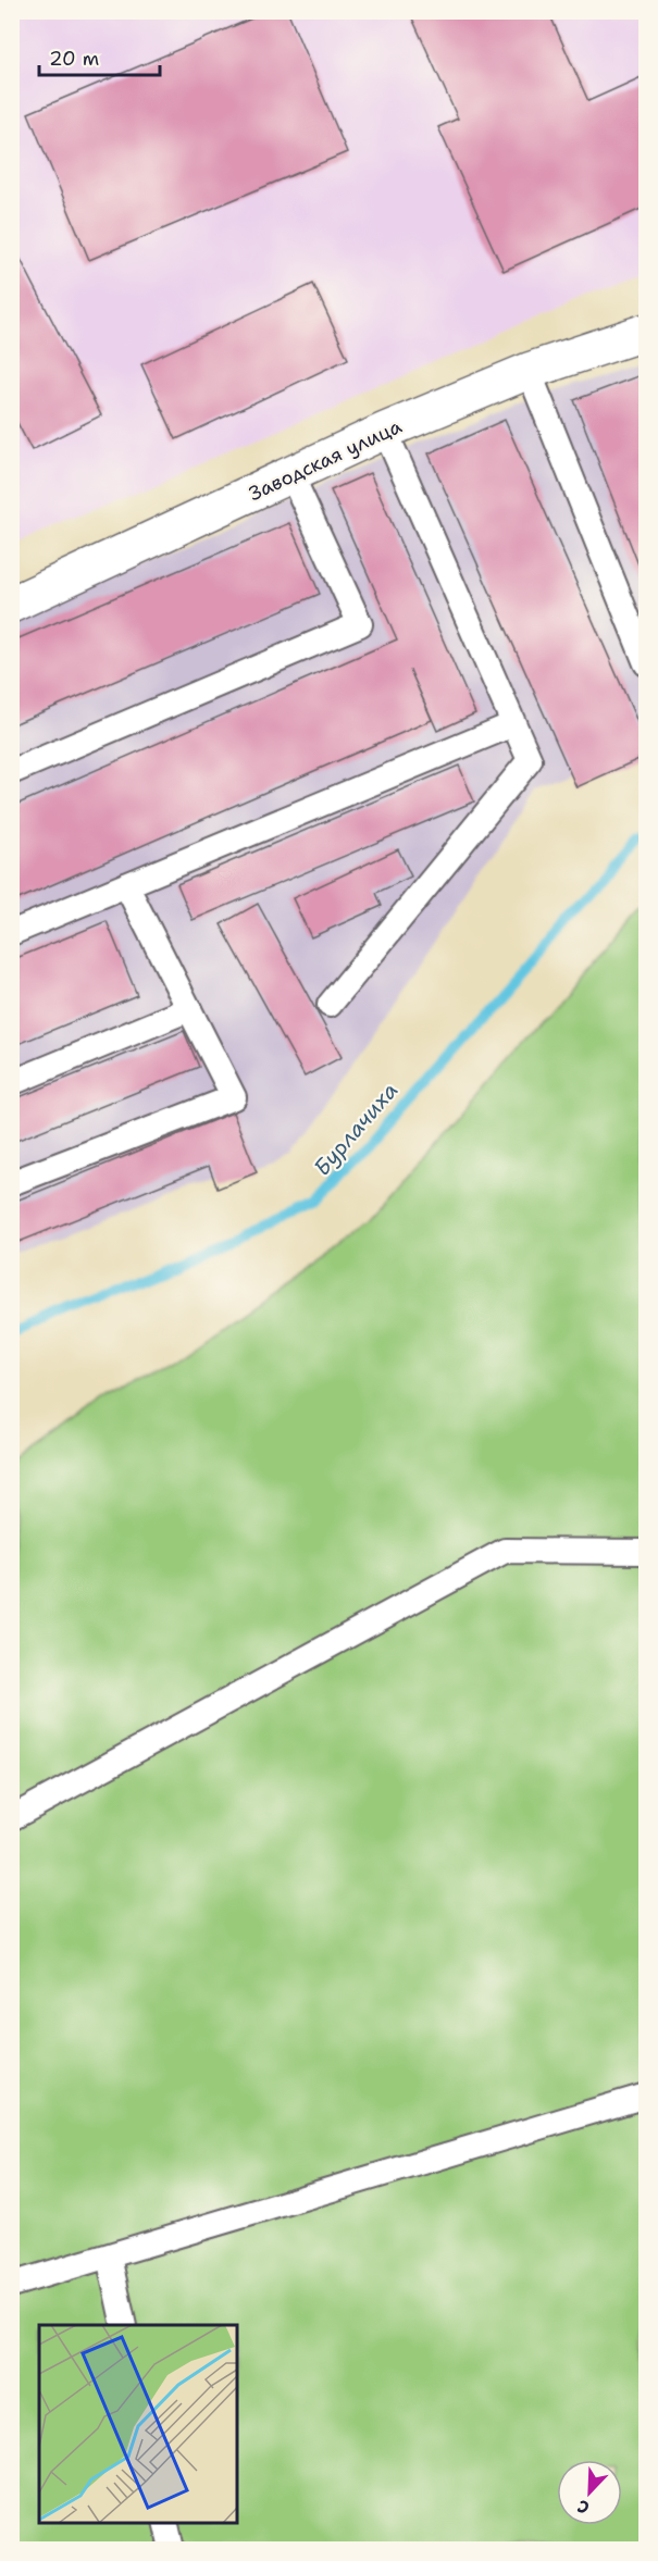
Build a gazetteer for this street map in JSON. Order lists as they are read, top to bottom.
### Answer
{
  "streets": {
    "street": ["Заводская улица"]
  },
  "water": ["Бурлачиха"],
  "scale_bar": "20 m",
  "north": "bottom left"
}
